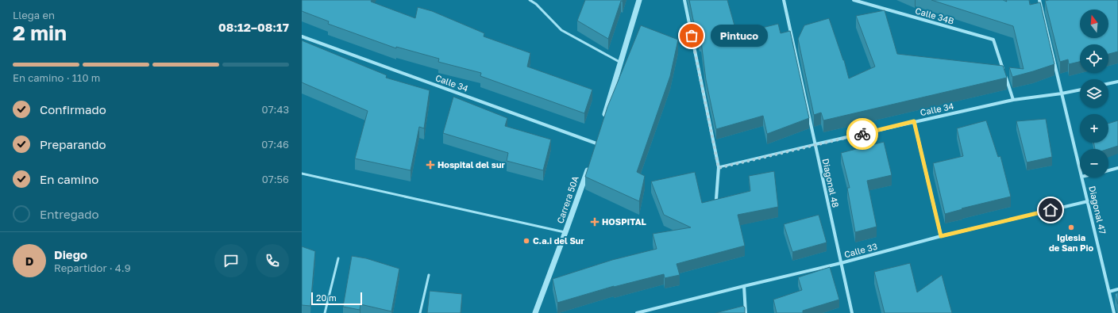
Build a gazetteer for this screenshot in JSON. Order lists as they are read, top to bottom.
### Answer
{
  "streets": {
    "street": [
      "Calle 34B",
      "Calle 34",
      "Diagonal 48",
      "Carrera 50A",
      "Diagonal 47",
      "Calle 33"
    ]
  },
  "crossings": [
    ["Calle 34B", "Calle 34"],
    ["Calle 34", "Diagonal 48"],
    ["Calle 34", "Diagonal 47"],
    ["Diagonal 48", "Calle 33"],
    ["Diagonal 47", "Calle 33"]
  ],
  "places": {
    "other": ["Pintuco", "Iglesia de San Pio", "C.a.i del Sur"],
    "health": ["Hospital del sur", "HOSPITAL"]
  },
  "scale_bar": "20 m",
  "north": "top",
  "page": {
    "heading": ["2 min", "Llega en", "08:12–08:17"],
    "panel": ["Diego", "Repartidor · 4.9"],
    "map_buttons": ["+", "−"],
    "bubble": "Pintuco",
    "bar": "En camino · 110 m",
    "list": [
      ["Confirmado", "07:43"],
      ["Preparando", "07:46"],
      ["En camino", "07:56"],
      "Entregado"
    ],
    "round": "D",
    "scale": "20 m"
  }
}
